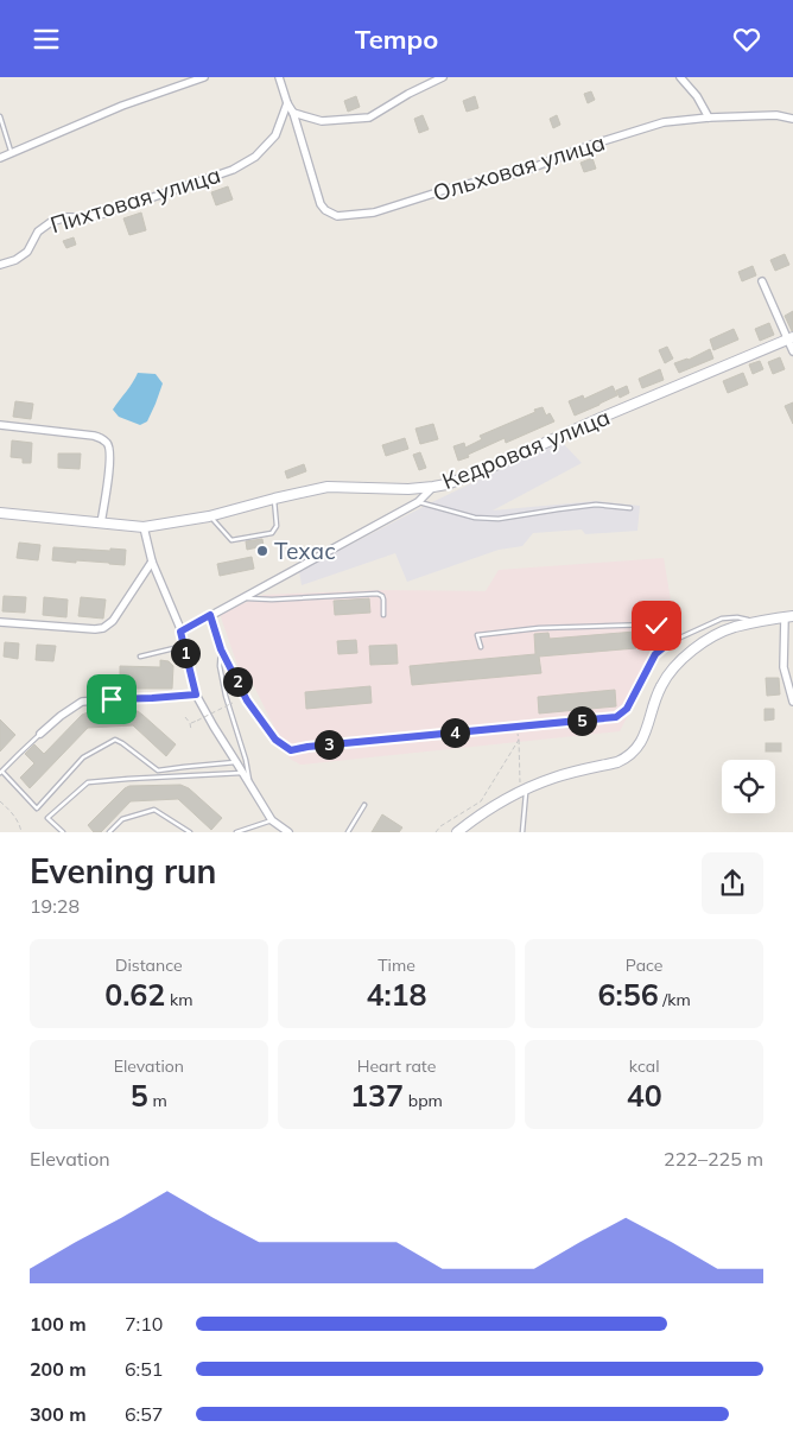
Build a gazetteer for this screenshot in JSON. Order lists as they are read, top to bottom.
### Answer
{
  "streets": {
    "street": ["Ольховая улица", "Пихтовая улица", "Кедровая улица"]
  },
  "places": ["Техас"],
  "page": {
    "header": "Tempo",
    "pins": [
      "1",
      "2",
      "5",
      "4",
      "3"
    ],
    "heading": ["Evening run", "19:28"],
    "stats": [
      ["Distance", "0.62 km"],
      ["Time", "4:18"],
      ["Pace", "6:56 /km"],
      ["Elevation", "5 m"],
      ["Heart rate", "137 bpm"],
      ["kcal", "40"]
    ],
    "chart": ["Elevation", "222–225 m"],
    "list": [
      {
        "name": "100 m",
        "note": "7:10"
      },
      {
        "name": "200 m",
        "note": "6:51"
      },
      {
        "name": "300 m",
        "note": "6:57"
      }
    ]
  }
}
